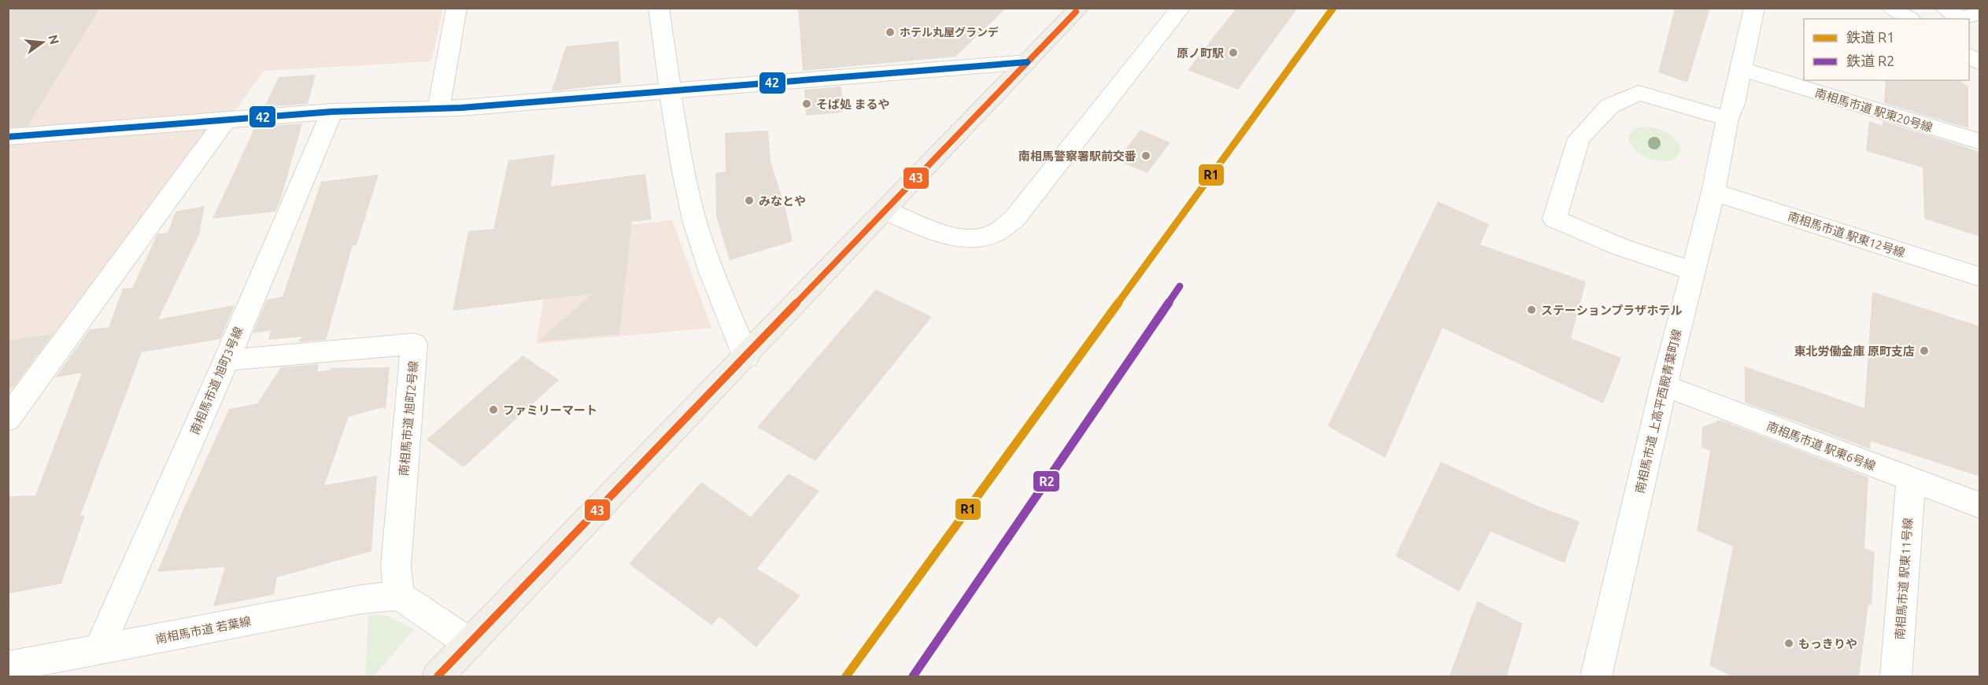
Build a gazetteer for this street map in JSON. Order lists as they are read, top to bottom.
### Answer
{
  "streets": {
    "street": [
      "南相馬市道 駅東20号線",
      "南相馬市道 駅東12号線",
      "南相馬市道 旭町3号線",
      "南相馬市道 上高平西殿青葉町線",
      "南相馬市道 旭町2号線",
      "南相馬市道 駅東6号線",
      "南相馬市道 駅東11号線",
      "南相馬市道 若葉線"
    ]
  },
  "crossings": [
    ["南相馬市道 駅東20号線", "南相馬市道 上高平西殿青葉町線"],
    ["南相馬市道 駅東12号線", "南相馬市道 上高平西殿青葉町線"],
    ["南相馬市道 旭町3号線", "南相馬市道 旭町2号線"],
    ["南相馬市道 旭町3号線", "南相馬市道 若葉線"],
    ["南相馬市道 上高平西殿青葉町線", "南相馬市道 駅東6号線"],
    ["南相馬市道 旭町2号線", "南相馬市道 若葉線"],
    ["南相馬市道 駅東6号線", "南相馬市道 駅東11号線"]
  ],
  "places": [
    "ホテル丸屋グランデ",
    "原ノ町駅",
    "そば処 まるや",
    "南相馬警察署駅前交番",
    "みなとや",
    "ステーションプラザホテル",
    "東北労働金庫 原町支店",
    "ファミリーマート",
    "もっきりや"
  ],
  "lines": [
    "rail line R1",
    "transit line 43",
    "transit line 42",
    "rail line R2"
  ],
  "legend": ["鉄道 R1", "鉄道 R2"],
  "north": "right"
}
